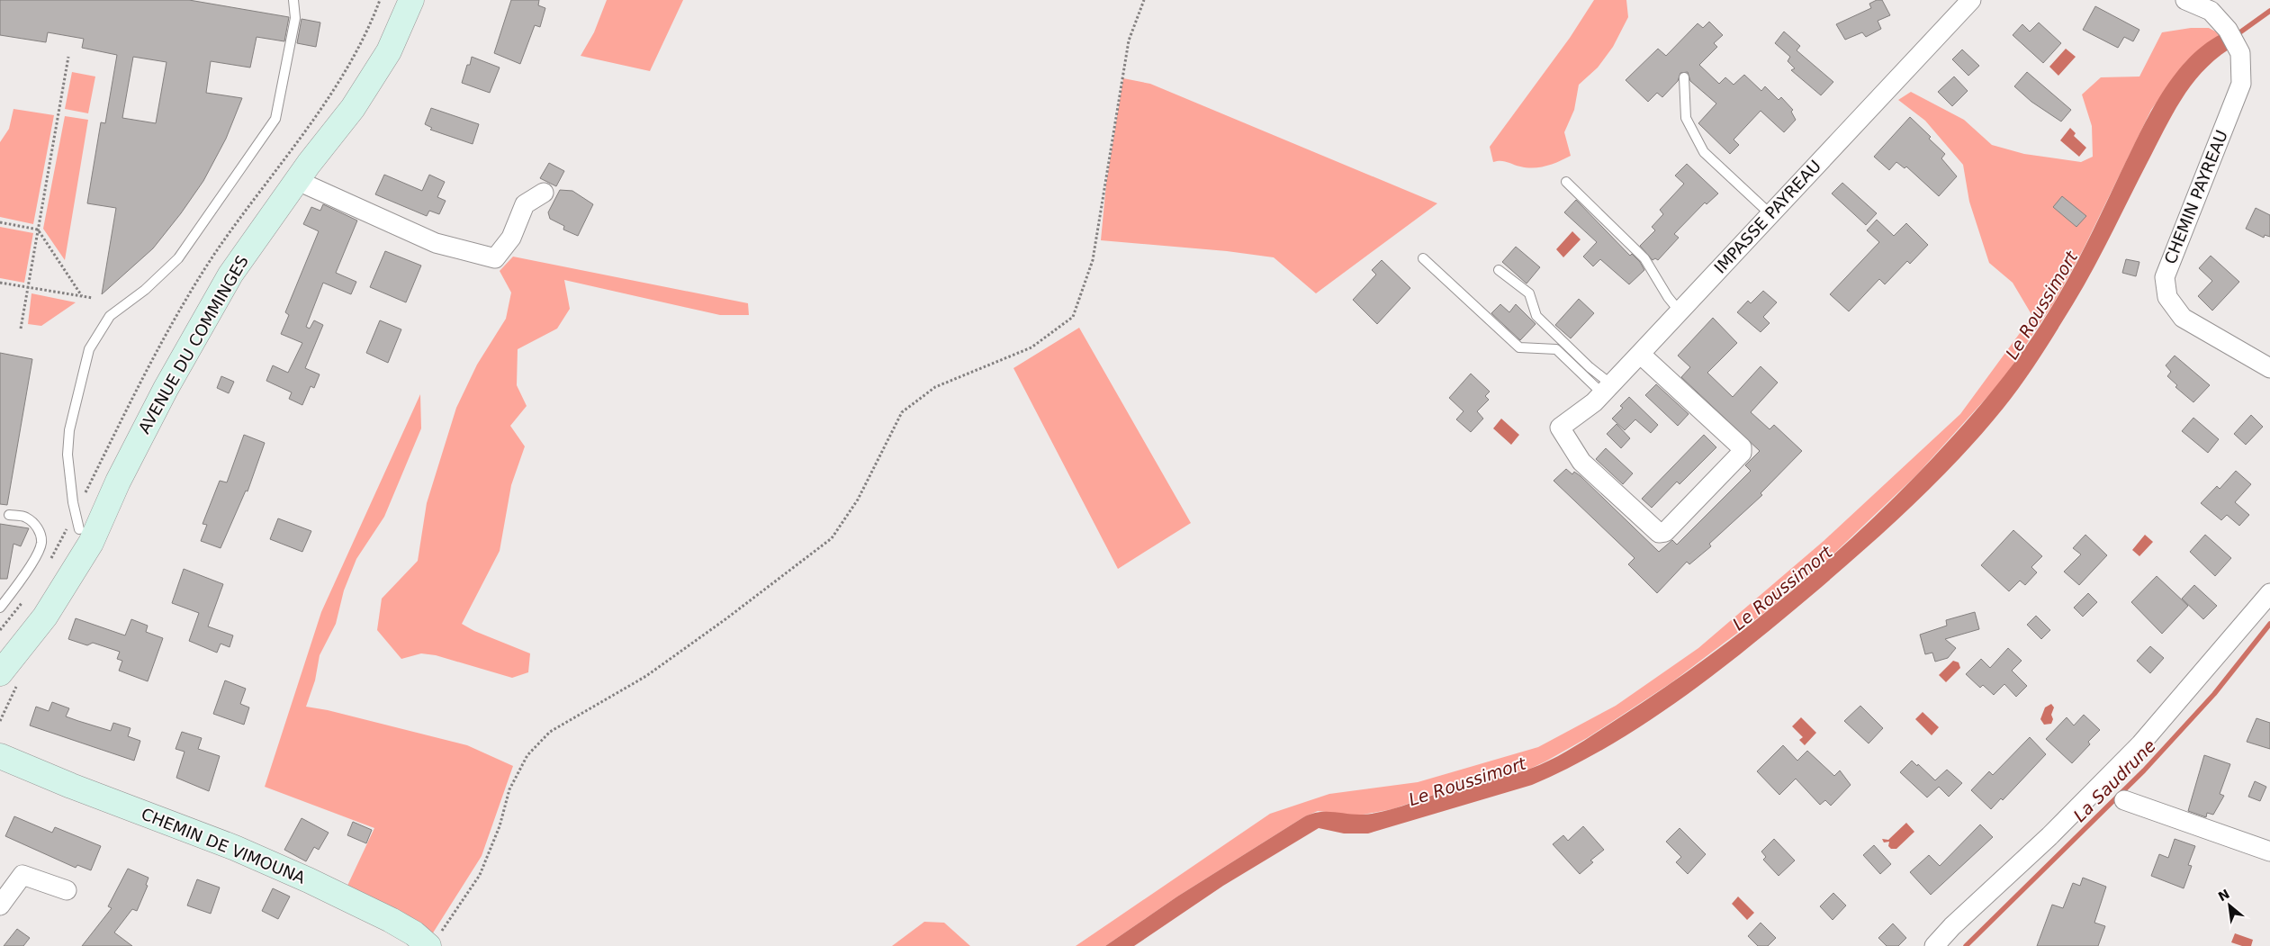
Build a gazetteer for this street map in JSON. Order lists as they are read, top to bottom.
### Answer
{
  "streets": {
    "main road": ["AVENUE DU COMMINGES", "CHEMIN DE VIMOUNA"],
    "street": ["CHEMIN PAYREAU", "IMPASSE PAYREAU"]
  },
  "water": ["Le Roussimort", "La Saudrune"],
  "north": "top left"
}
